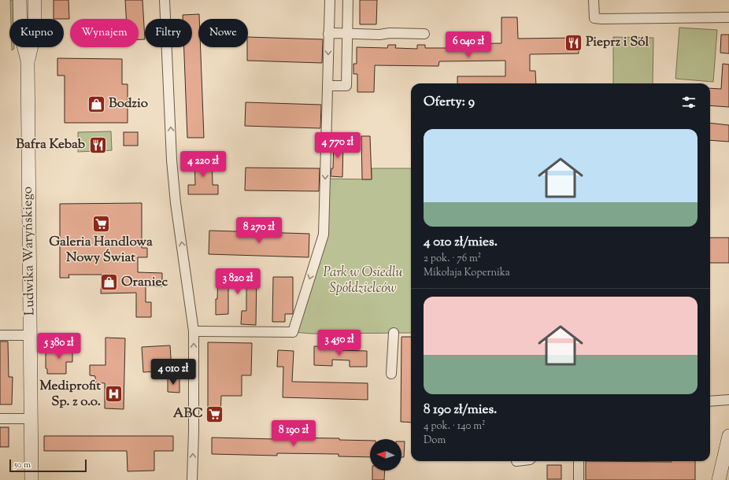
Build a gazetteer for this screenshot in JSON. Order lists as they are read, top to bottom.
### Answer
{
  "streets": {
    "main road": ["Ludwika Waryńskiego"]
  },
  "parks": ["Park w Osiedlu Spółdzielców"],
  "places": {
    "restaurant": ["Pieprz i Sól", "Bafra Kebab"],
    "shop": ["Bodzio", "Oraniec"],
    "supermarket": ["Galeria Handlowa Nowy Świat", "ABC"],
    "hospital": ["Mediprofit Sp. z o.o."]
  },
  "scale_bar": "50 m",
  "north": "left",
  "page": {
    "chip": [
      "Kupno",
      "Wynajem",
      "Filtry",
      "Nowe"
    ],
    "price": [
      "6 040 zł",
      "4 770 zł",
      "4 220 zł",
      "8 270 zł",
      "3 820 zł",
      "3 450 zł",
      "5 380 zł",
      "4 010 zł",
      "8 190 zł"
    ],
    "heading": "Oferty: 9",
    "list": [
      {
        "name": "4 010 zł/mies.",
        "note": "2 pok. · 76 m² · Mikołaja Kopernika"
      },
      {
        "name": "8 190 zł/mies.",
        "note": "4 pok. · 140 m² · Dom"
      }
    ],
    "scale": "50 m"
  }
}
